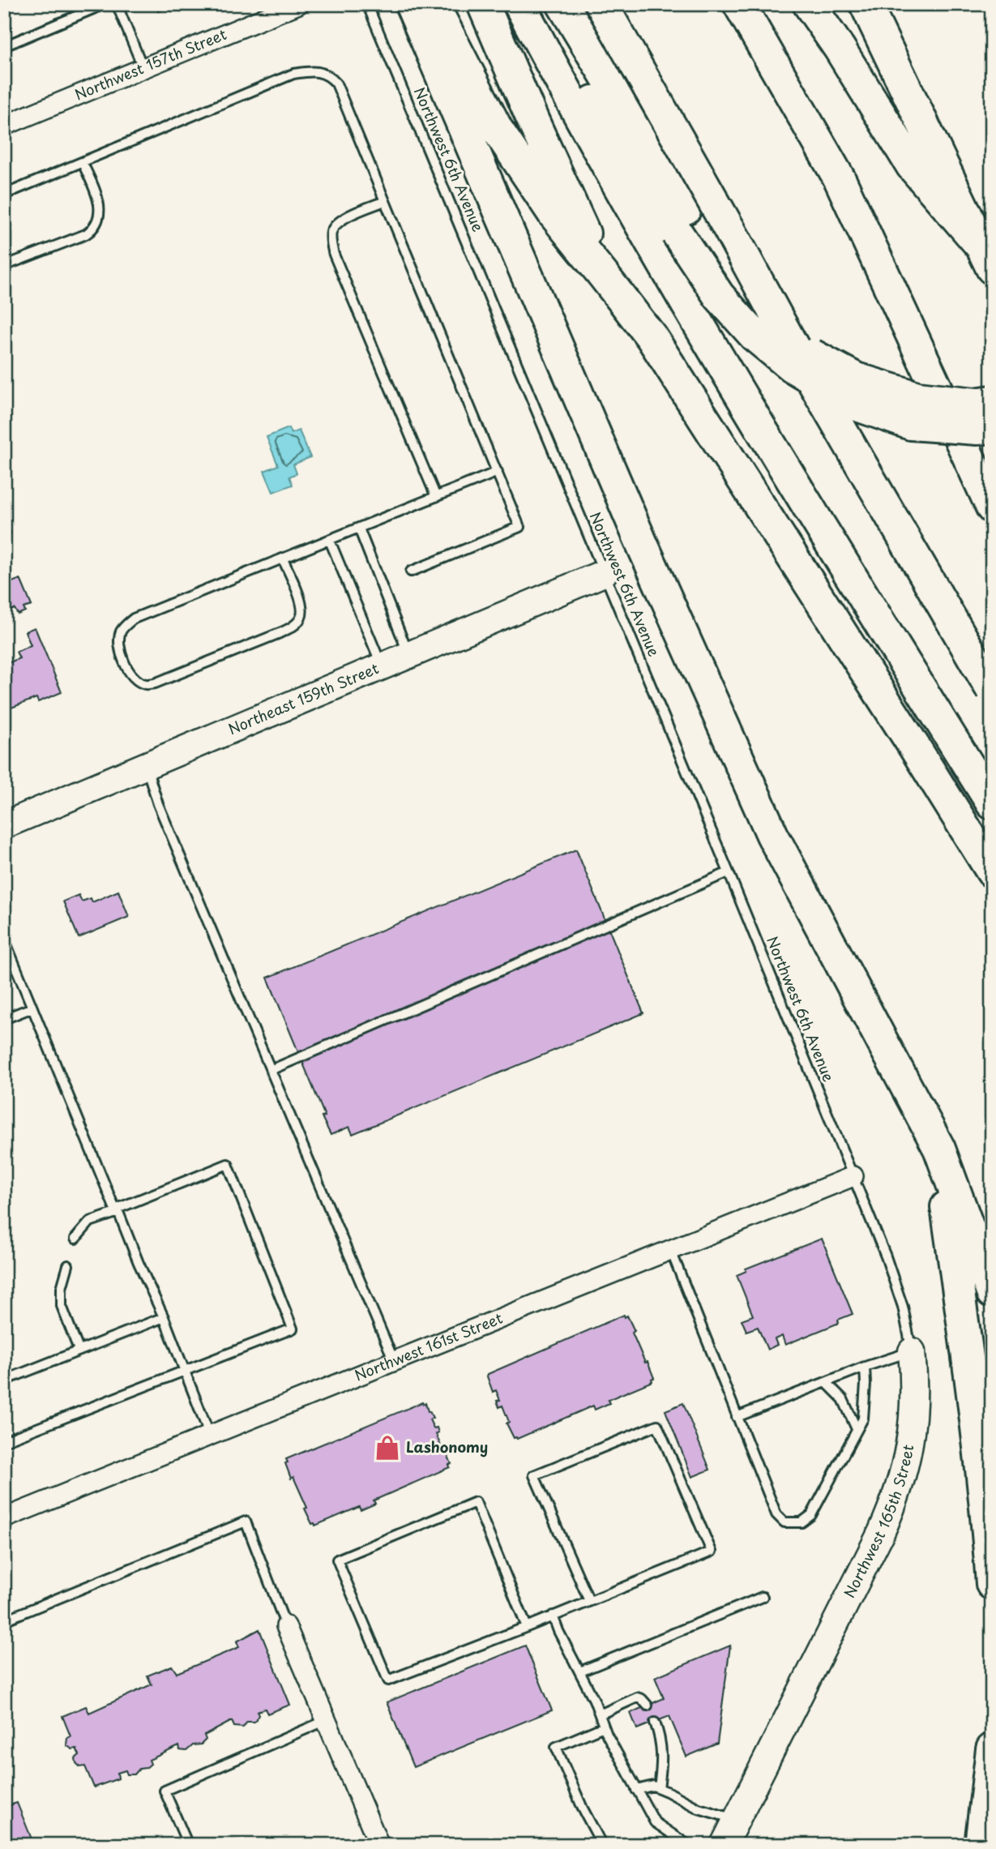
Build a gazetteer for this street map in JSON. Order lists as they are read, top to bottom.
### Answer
{
  "streets": {
    "street": [
      "Northwest 157th Street",
      "Northeast 159th Street",
      "Northwest 161st Street",
      "Northwest 165th Street"
    ],
    "lane": ["Northwest 6th Avenue"]
  },
  "crossings": [
    ["Northwest 6th Avenue", "Northeast 159th Street"],
    ["Northwest 6th Avenue", "Northwest 161st Street"],
    ["Northwest 6th Avenue", "Northwest 165th Street"],
    ["Northwest 161st Street", "Northwest 165th Street"]
  ],
  "places": {
    "shop": ["Lashonomy"]
  }
}
